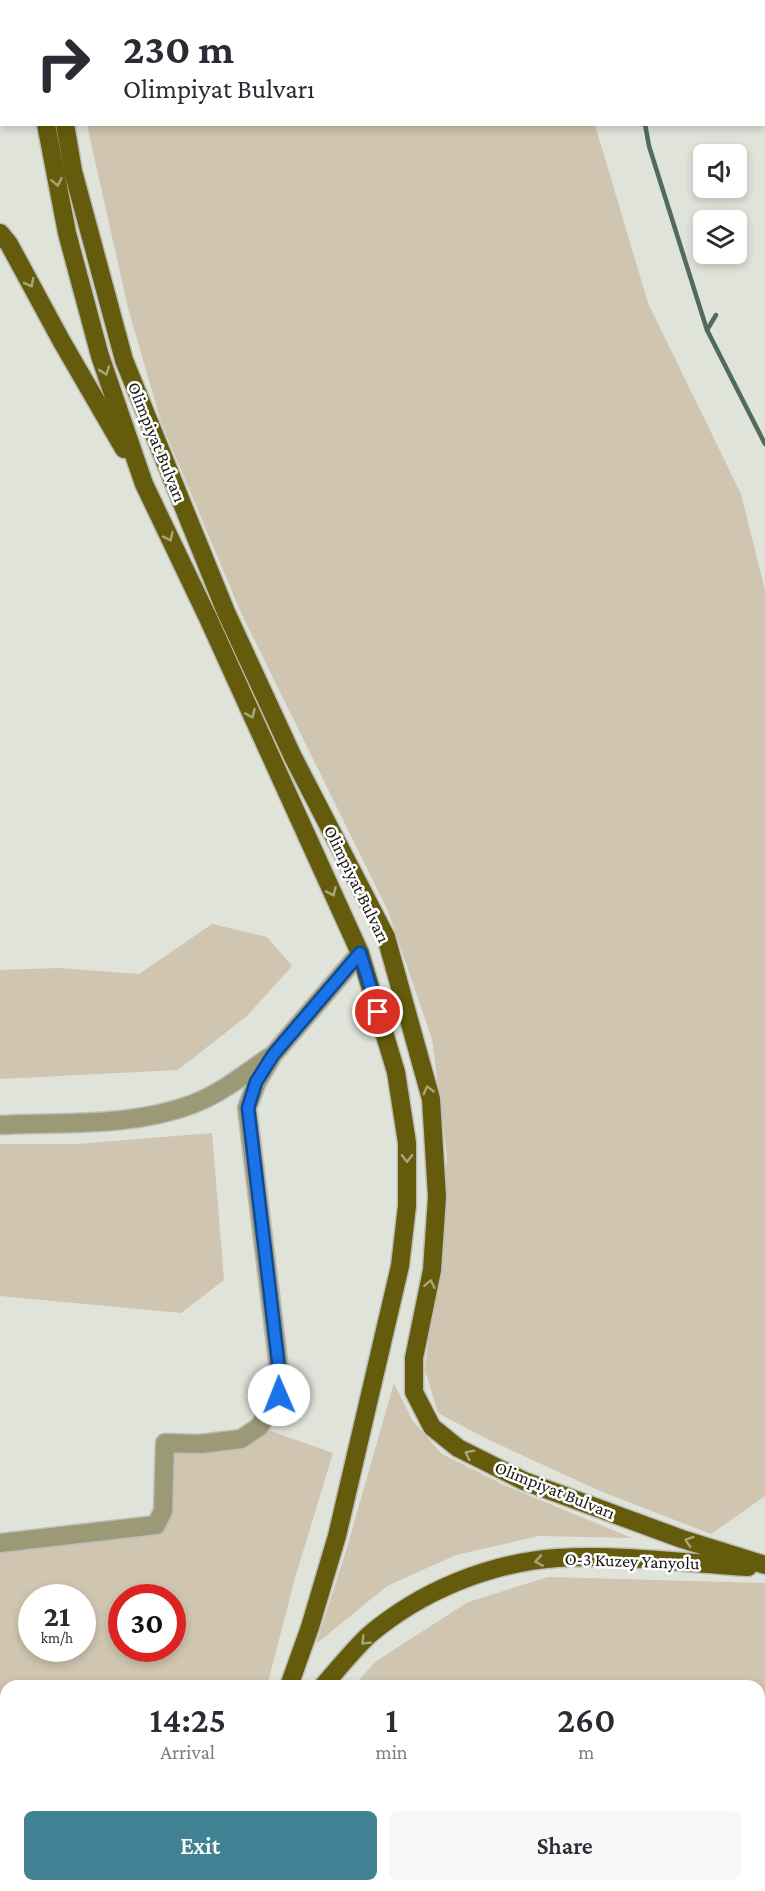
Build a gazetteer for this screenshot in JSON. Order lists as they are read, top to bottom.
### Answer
{
  "streets": {
    "main road": ["Olimpiyat Bulvarı", "O-3 Kuzey Yanyolu"]
  },
  "crossings": [
    ["Olimpiyat Bulvarı", "O-3 Kuzey Yanyolu"]
  ],
  "one_way": ["O-3 Kuzey Yanyolu"],
  "page": {
    "turn": ["230 m", "Olimpiyat Bulvarı"],
    "speed": "21 km/h",
    "limit": "30",
    "eta": [
      "14:25",
      "Arrival",
      "1",
      "min",
      "260",
      "m"
    ],
    "buttons": ["Exit", "Share"]
  }
}
